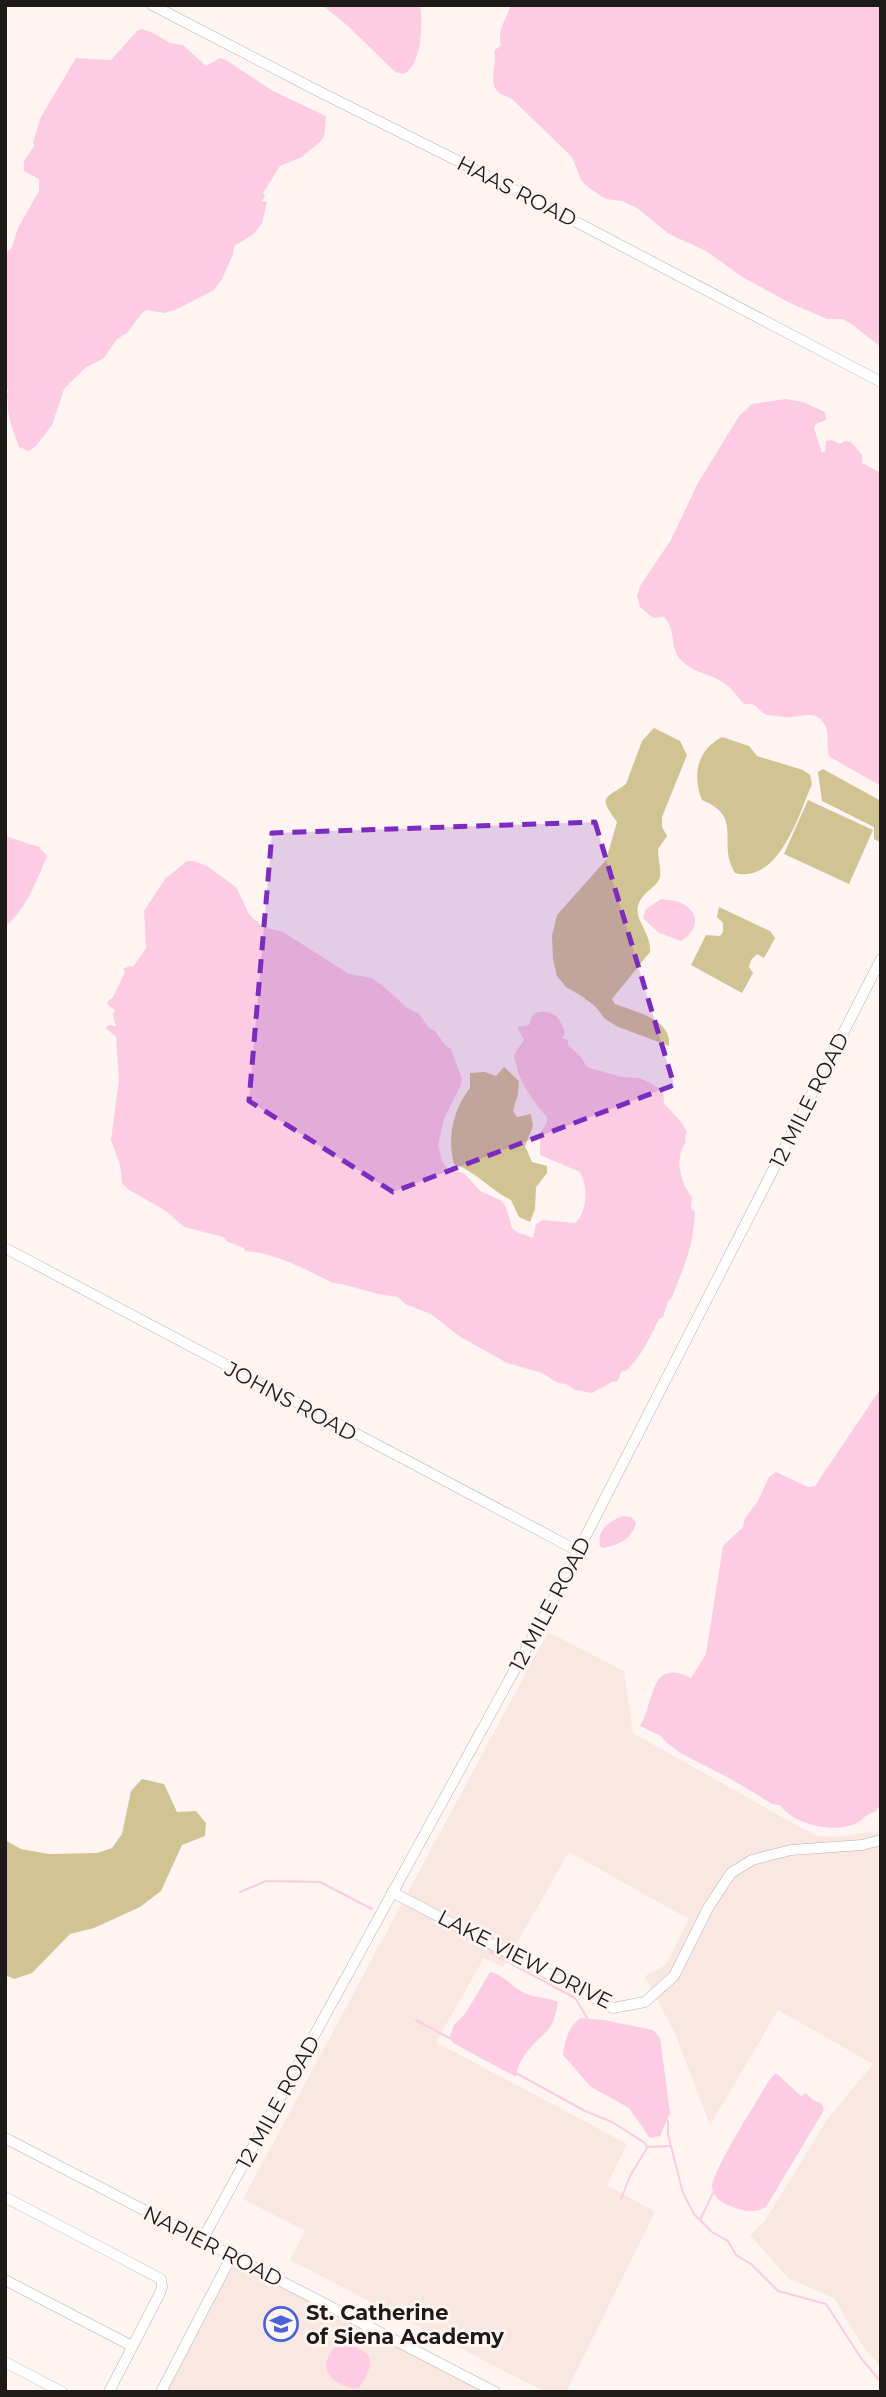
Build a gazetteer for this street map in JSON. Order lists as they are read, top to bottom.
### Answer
{
  "streets": {
    "street": [
      "HAAS ROAD",
      "12 MILE ROAD",
      "JOHNS ROAD",
      "LAKE VIEW DRIVE",
      "NAPIER ROAD"
    ]
  },
  "crossings": [
    ["12 MILE ROAD", "JOHNS ROAD"],
    ["12 MILE ROAD", "LAKE VIEW DRIVE"],
    ["12 MILE ROAD", "NAPIER ROAD"]
  ],
  "places": {
    "school or university": ["St. Catherine of Siena Academy"]
  }
}
